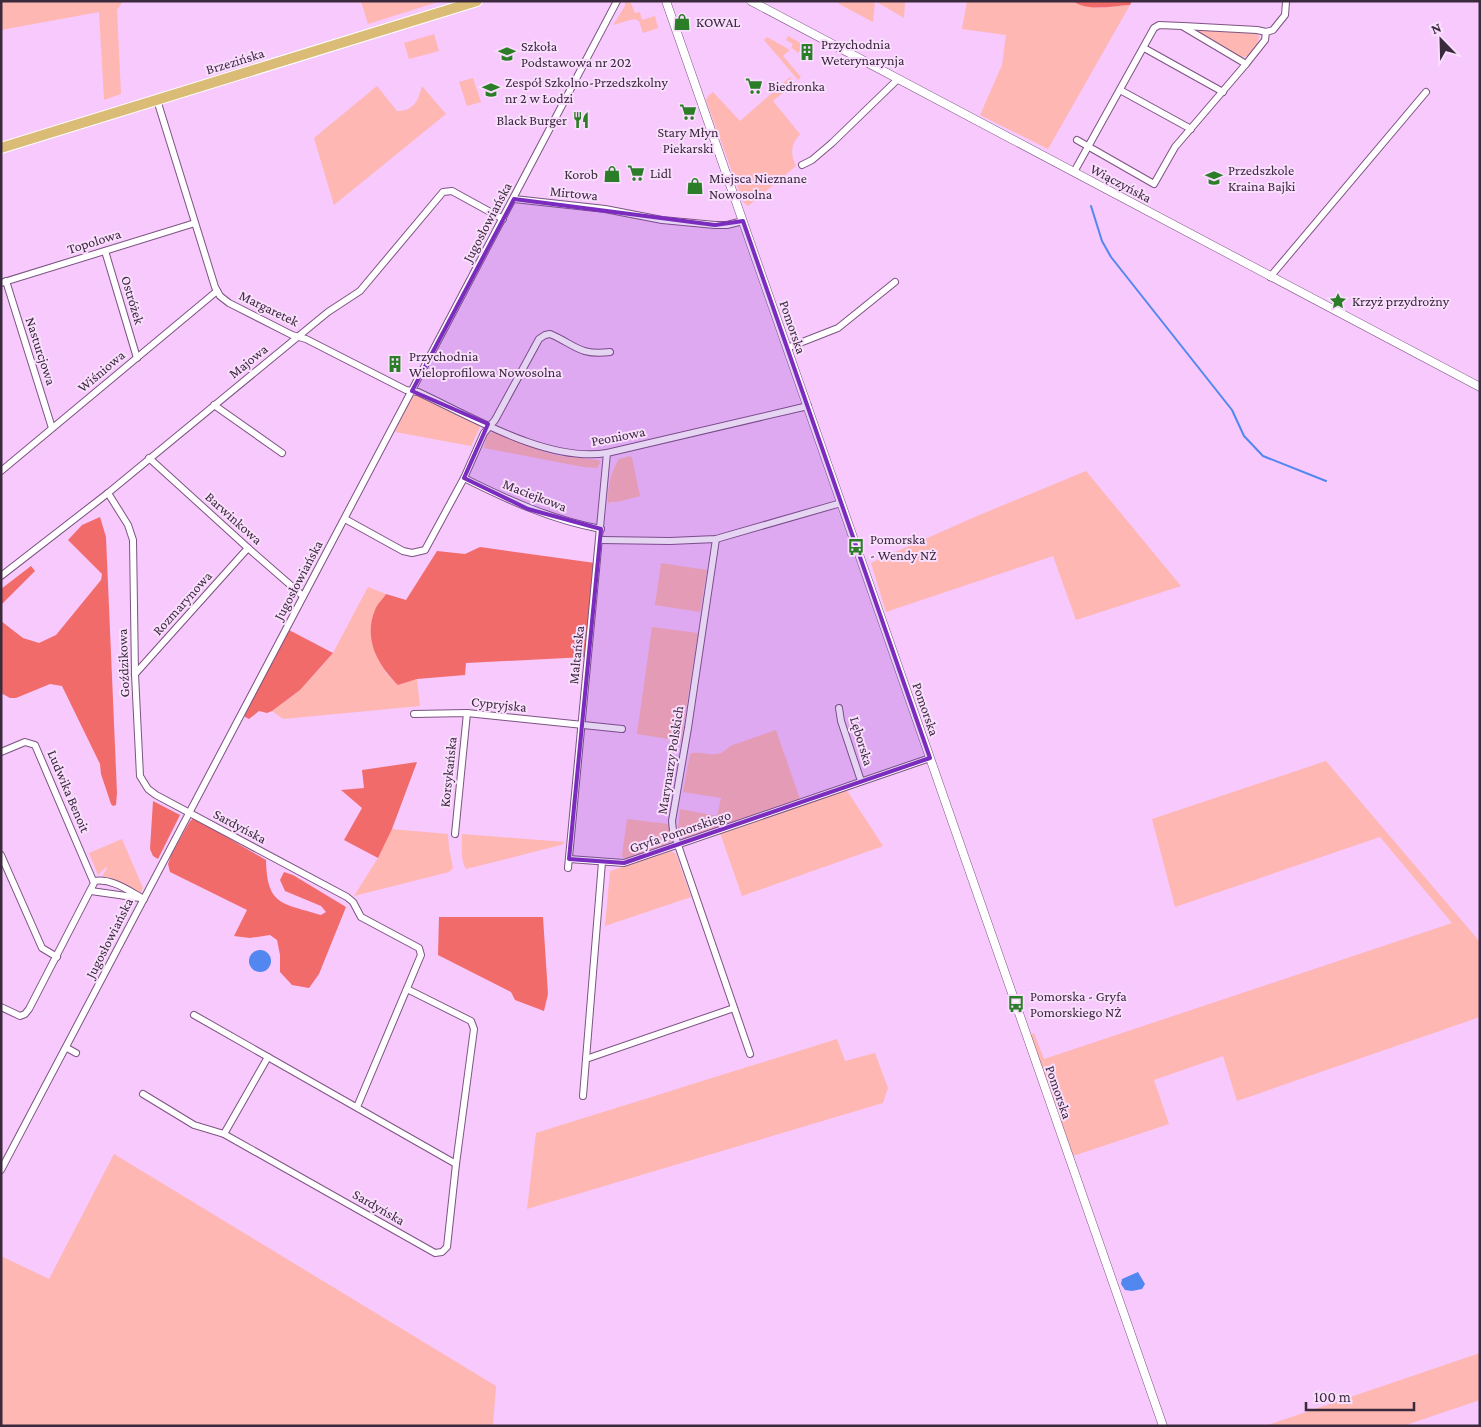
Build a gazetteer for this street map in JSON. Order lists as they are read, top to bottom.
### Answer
{
  "streets": {
    "main road": ["Brzezińska"],
    "street": [
      "Wiączyńska",
      "Mirtowa",
      "Jugosłowiańska",
      "Topolowa",
      "Ostróżek",
      "Margaretek",
      "Pomorska",
      "Nasturcjowa",
      "Majowa",
      "Wiśniowa",
      "Peoniowa",
      "Maciejkowa",
      "Barwinkowa",
      "Rozmarynowa",
      "Maltańska",
      "Goździkowa",
      "Cypryjska",
      "Lęborska",
      "Marynarzy Polskich",
      "Korsykańska",
      "Ludwika Benoit",
      "Sardyńska",
      "Gryfa Pomorskiego"
    ]
  },
  "crossings": [
    ["Mirtowa", "Jugosłowiańska"],
    ["Mirtowa", "Pomorska"],
    ["Jugosłowiańska", "Margaretek"],
    ["Jugosłowiańska", "Majowa"],
    ["Jugosłowiańska", "Peoniowa"],
    ["Jugosłowiańska", "Barwinkowa"],
    ["Jugosłowiańska", "Goździkowa"],
    ["Jugosłowiańska", "Sardyńska"],
    ["Topolowa", "Ostróżek"],
    ["Topolowa", "Nasturcjowa"],
    ["Ostróżek", "Wiśniowa"],
    ["Margaretek", "Majowa"],
    ["Margaretek", "Wiśniowa"],
    ["Margaretek", "Peoniowa"],
    ["Pomorska", "Peoniowa"],
    ["Pomorska", "Gryfa Pomorskiego"],
    ["Nasturcjowa", "Wiśniowa"],
    ["Majowa", "Barwinkowa"],
    ["Majowa", "Goździkowa"],
    ["Peoniowa", "Maltańska"],
    ["Maciejkowa", "Maltańska"],
    ["Barwinkowa", "Rozmarynowa"],
    ["Rozmarynowa", "Goździkowa"],
    ["Maltańska", "Cypryjska"],
    ["Goździkowa", "Sardyńska"],
    ["Cypryjska", "Korsykańska"],
    ["Lęborska", "Gryfa Pomorskiego"],
    ["Marynarzy Polskich", "Gryfa Pomorskiego"]
  ],
  "places": {
    "shop": ["KOWAL", "Korob", "Miejsca Nieznane Nowosolna"],
    "building": ["Przychodnia Weterynarynja", "Przychodnia Wieloprofilowa Nowosolna"],
    "school or university": ["Szkoła Podstawowa nr 202", "Zespół Szkolno-Przedszkolny nr 2 w Łodzi", "Przedszkole Kraina Bajki"],
    "supermarket": ["Biedronka", "Stary Młyn Piekarski", "Lidl"],
    "restaurant": ["Black Burger"],
    "place": ["Krzyż przydrożny"],
    "bus stop": ["Pomorska - Wendy NŻ", "Pomorska - Gryfa Pomorskiego NŻ"]
  },
  "scale_bar": "100 m",
  "north": "top left"
}
